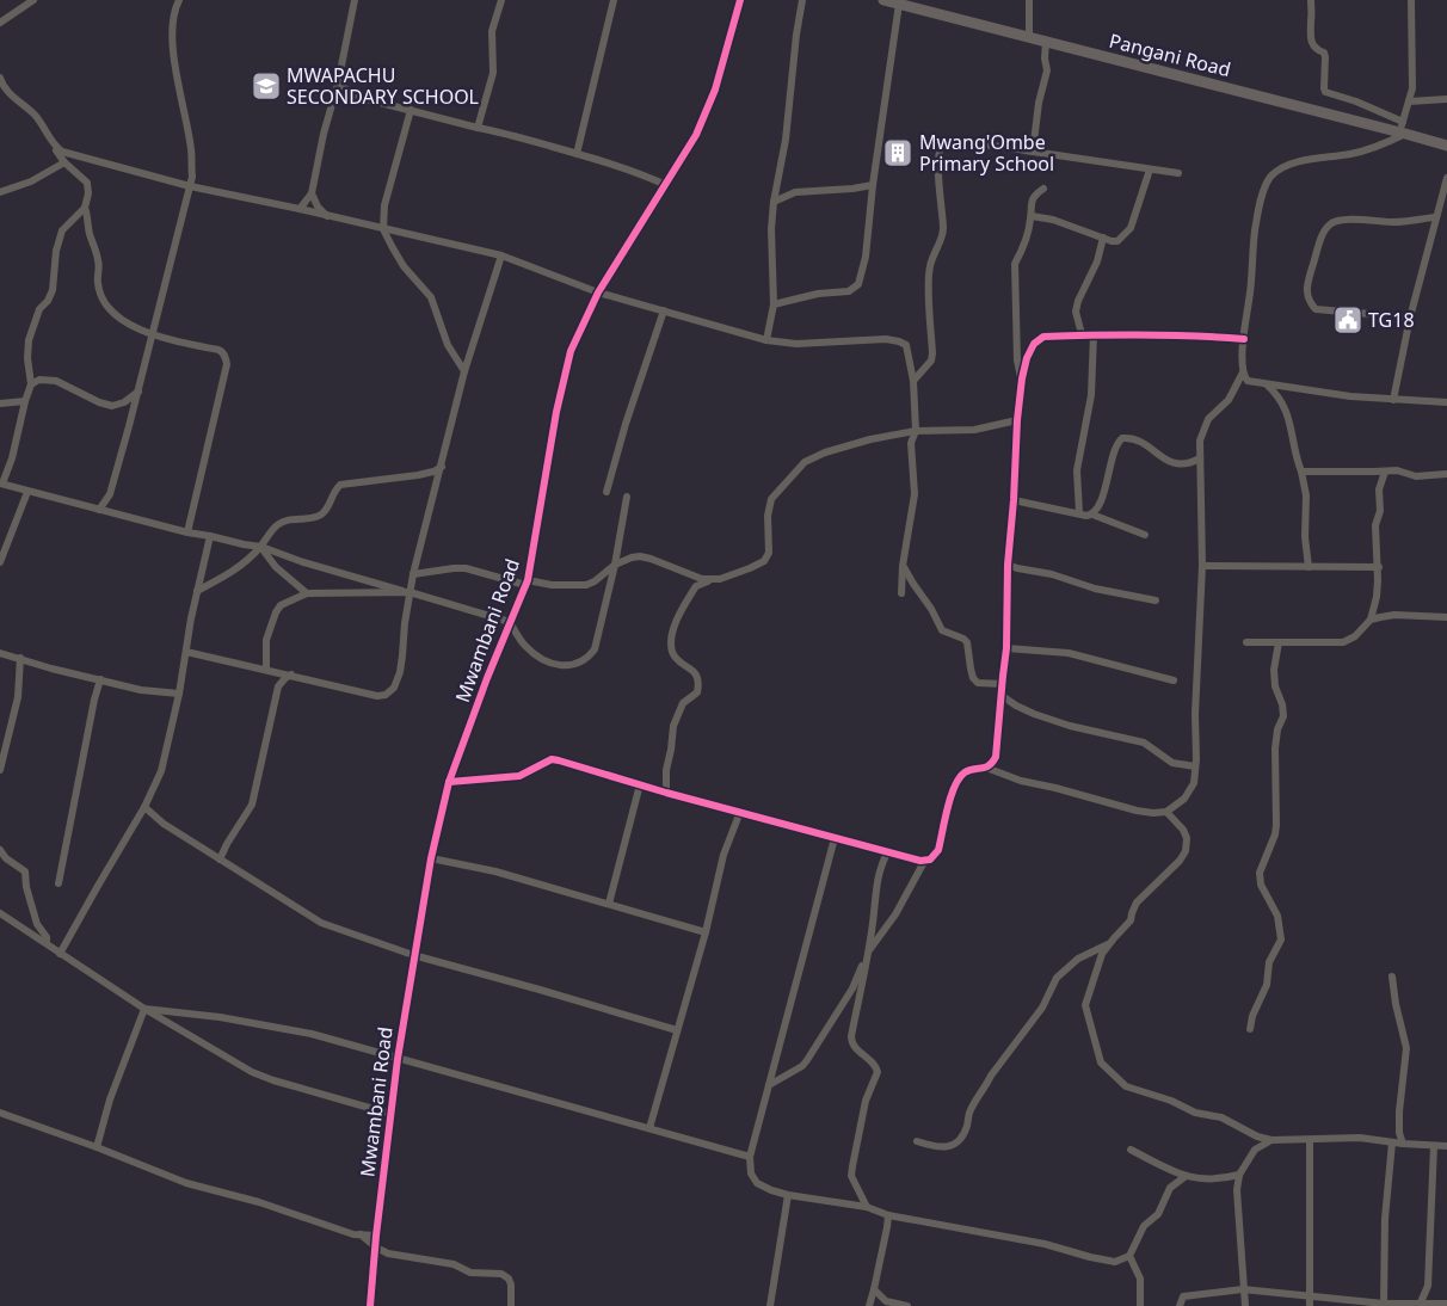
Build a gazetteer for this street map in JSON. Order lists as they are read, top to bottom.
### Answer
{
  "streets": {
    "main road": ["Pangani Road"],
    "street": ["Mwambani Road"]
  },
  "places": {
    "school or university": ["MWAPACHU SECONDARY SCHOOL"],
    "building": ["Mwang'Ombe Primary School"],
    "public building": ["TG18"]
  }
}
